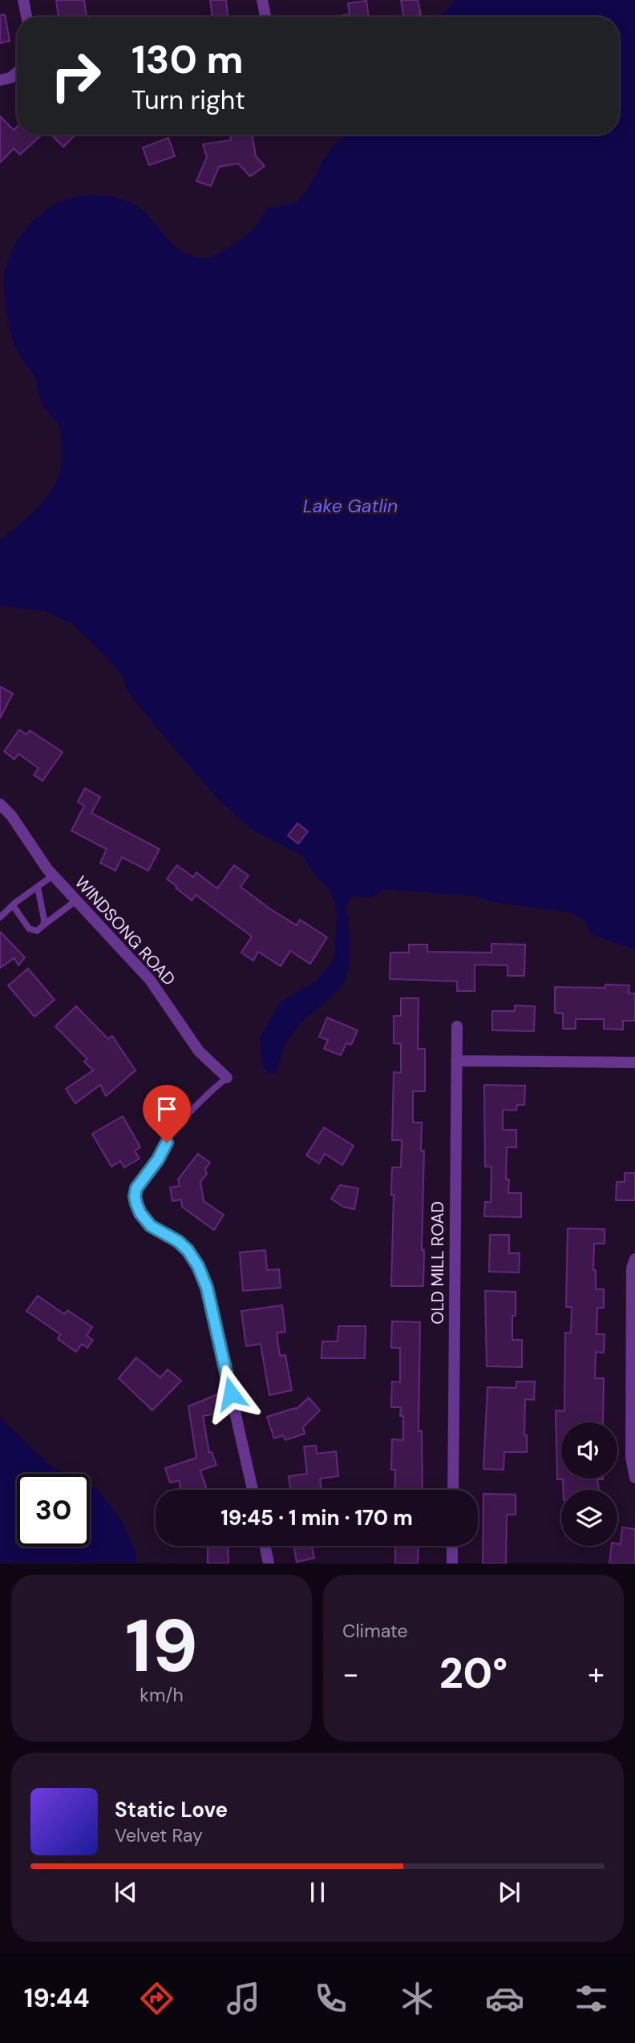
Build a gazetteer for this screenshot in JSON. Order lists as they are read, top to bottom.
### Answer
{
  "streets": {
    "street": ["WINDSONG ROAD", "OLD MILL ROAD"]
  },
  "water": ["Lake Gatlin"],
  "page": {
    "turn": ["130 m", "Turn right"],
    "limit": "30",
    "trip": "19:45 · 1 min · 170 m",
    "tile": [
      ["19", "km/h"],
      "Climate"
    ],
    "heat": ["−", "20°", "+"],
    "song": ["Static Love", "Velvet Ray"],
    "tabs": "19:44"
  }
}
